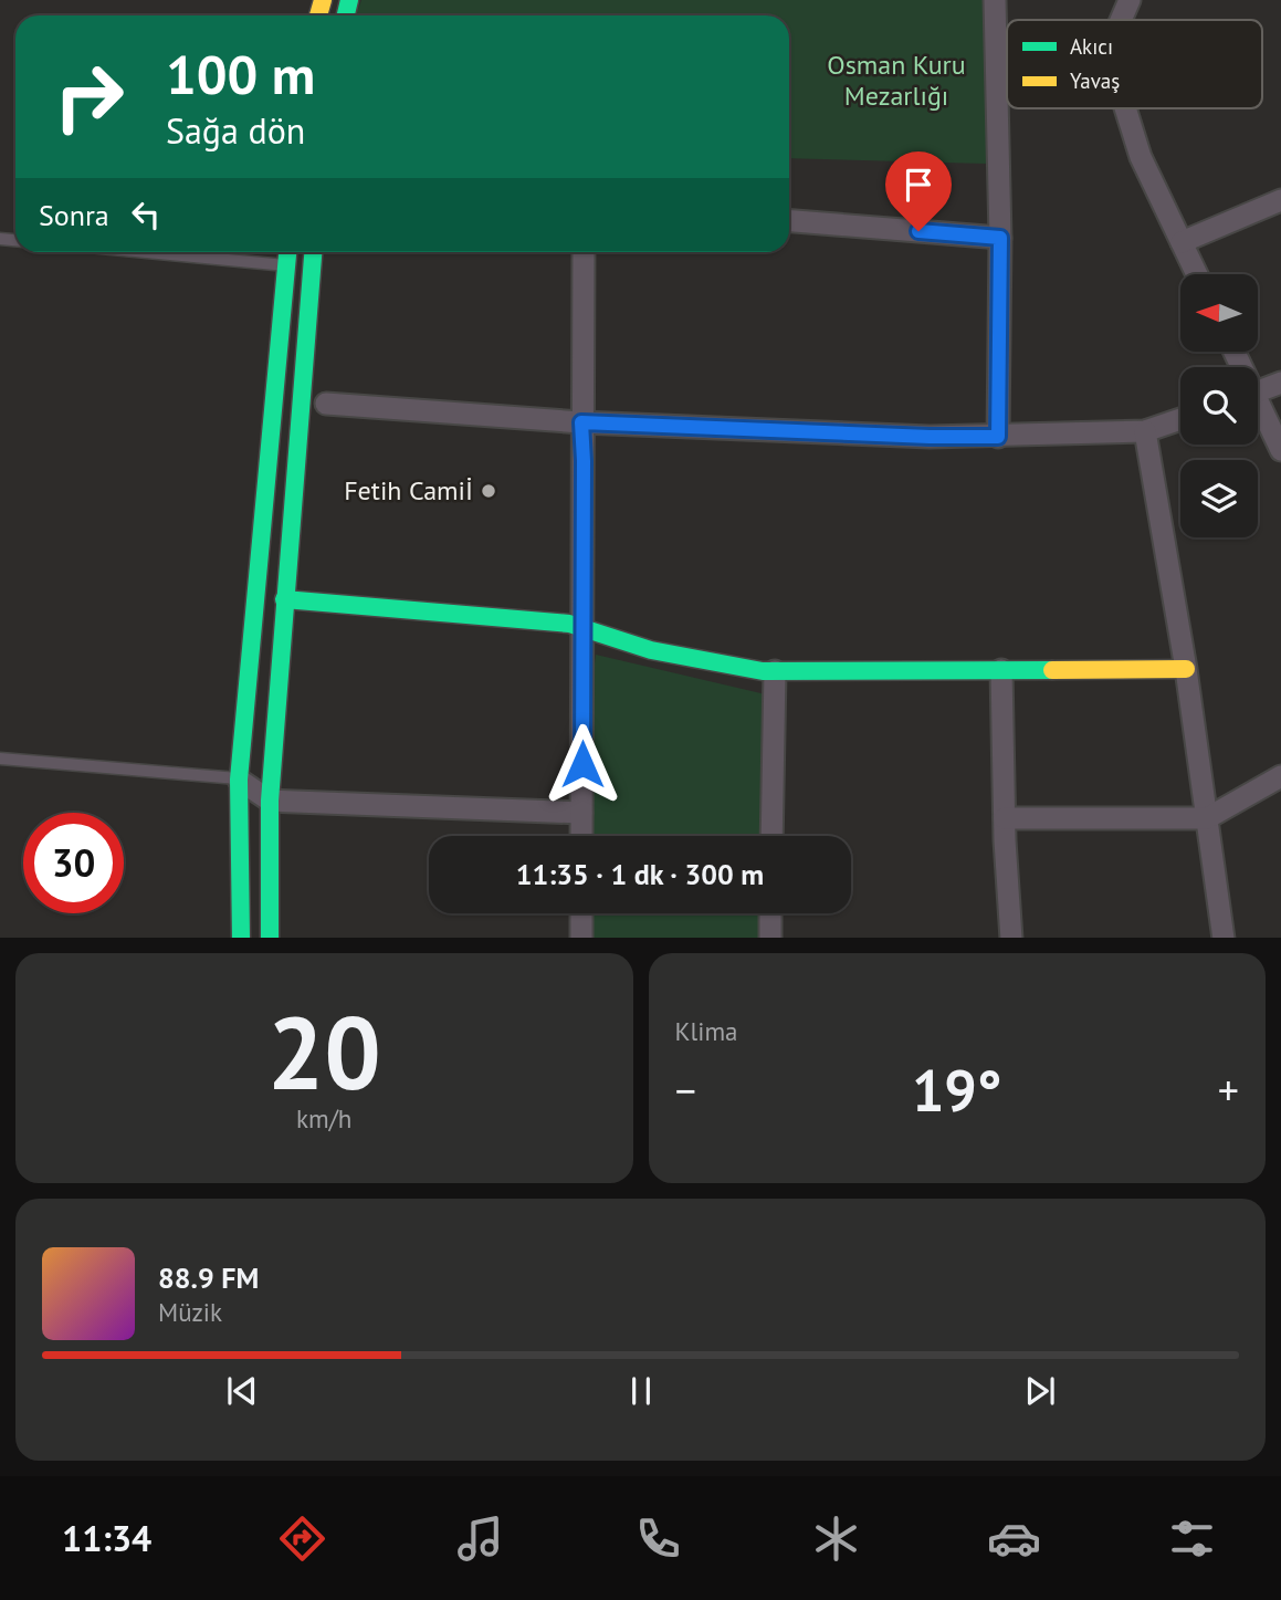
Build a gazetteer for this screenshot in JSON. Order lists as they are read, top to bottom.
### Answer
{
  "parks": ["Osman Kuru Mezarlığı"],
  "places": ["Fetih Camiİ"],
  "legend": ["Akıcı", "Yavaş"],
  "north": "left",
  "page": {
    "turn": ["100 m", "Sağa dön"],
    "then": "Sonra",
    "limit": "30",
    "trip": "11:35 · 1 dk · 300 m",
    "tile": [
      ["20", "km/h"],
      "Klima"
    ],
    "heat": ["−", "19°", "+"],
    "song": ["88.9 FM", "Müzik"],
    "tabs": "11:34"
  }
}
